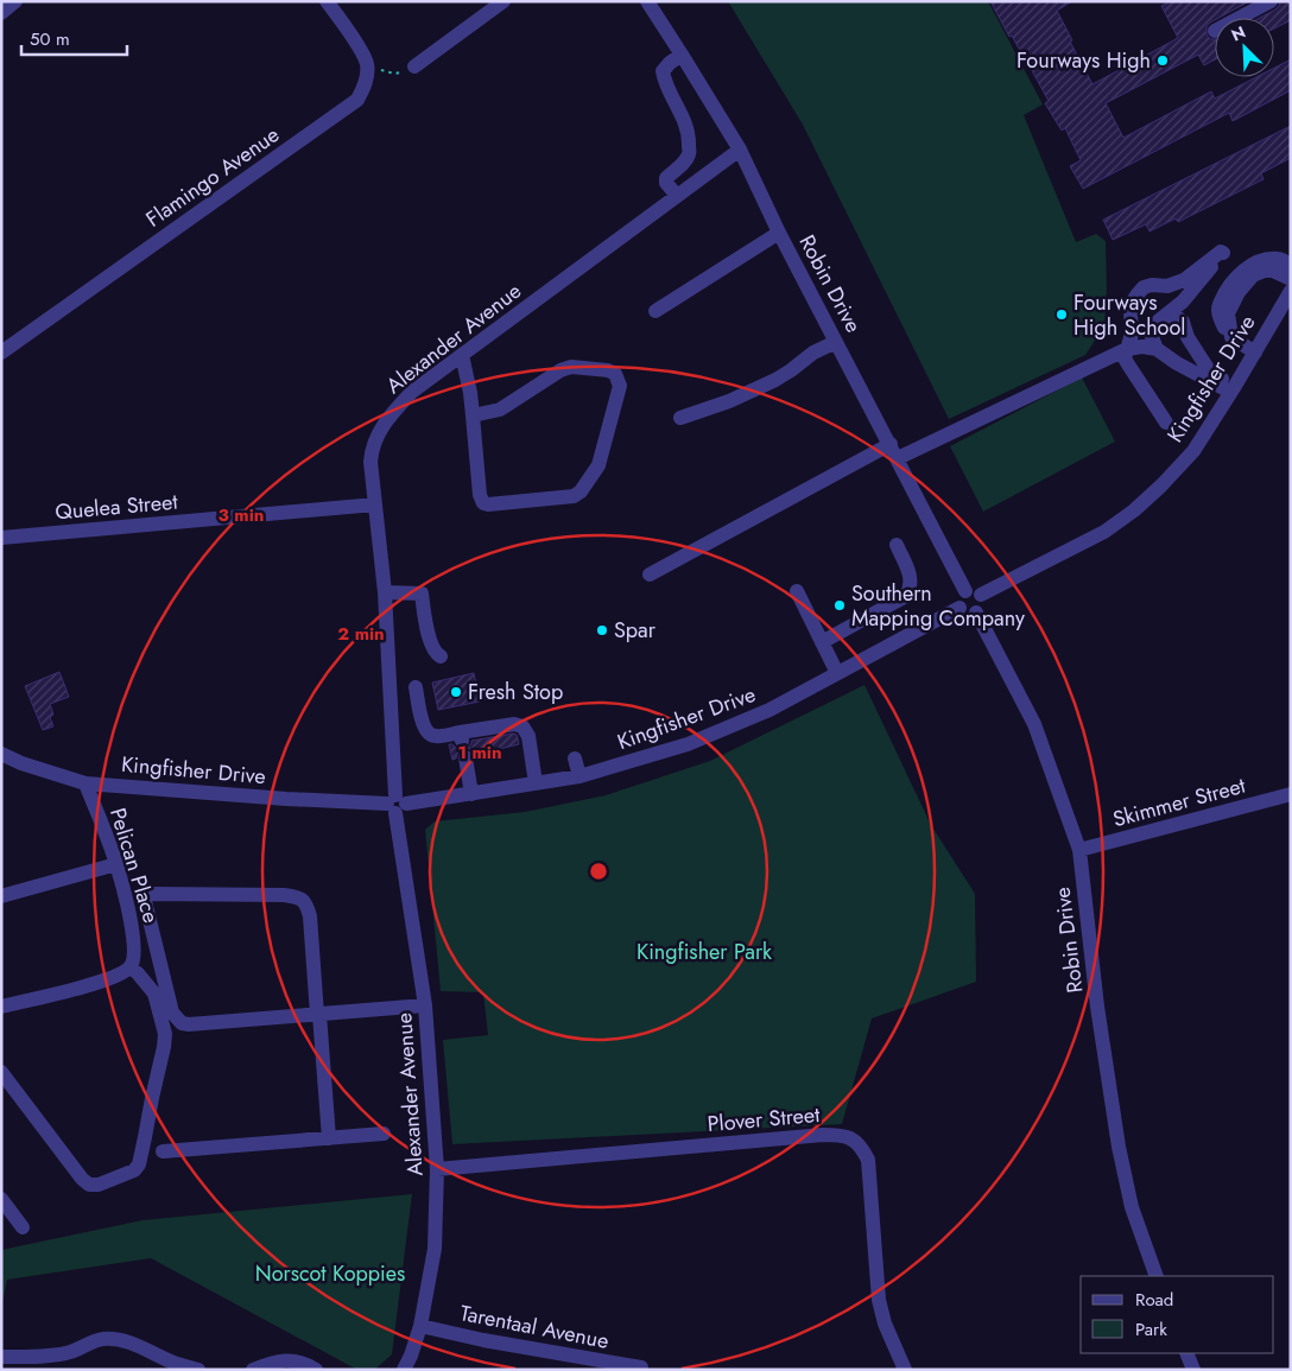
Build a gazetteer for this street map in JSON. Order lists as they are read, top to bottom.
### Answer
{
  "streets": {
    "street": [
      "Flamingo Avenue",
      "Robin Drive",
      "Alexander Avenue",
      "Kingfisher Drive",
      "Quelea Street",
      "Skimmer Street",
      "Pelican Place",
      "Plover Street",
      "Tarentaal Avenue"
    ]
  },
  "crossings": [
    ["Robin Drive", "Alexander Avenue"],
    ["Robin Drive", "Kingfisher Drive"],
    ["Robin Drive", "Skimmer Street"],
    ["Alexander Avenue", "Kingfisher Drive"],
    ["Alexander Avenue", "Quelea Street"],
    ["Alexander Avenue", "Plover Street"],
    ["Alexander Avenue", "Tarentaal Avenue"],
    ["Kingfisher Drive", "Pelican Place"]
  ],
  "parks": ["Kingfisher Park", "Norscot Koppies"],
  "places": [
    "Fourways High",
    "Fourways High School",
    "Southern Mapping Company",
    "Spar",
    "Fresh Stop"
  ],
  "legend": ["Road", "Park"],
  "scale_bar": "50 m",
  "north": "top left",
  "rings": ["3 min", "2 min", "1 min"]
}
